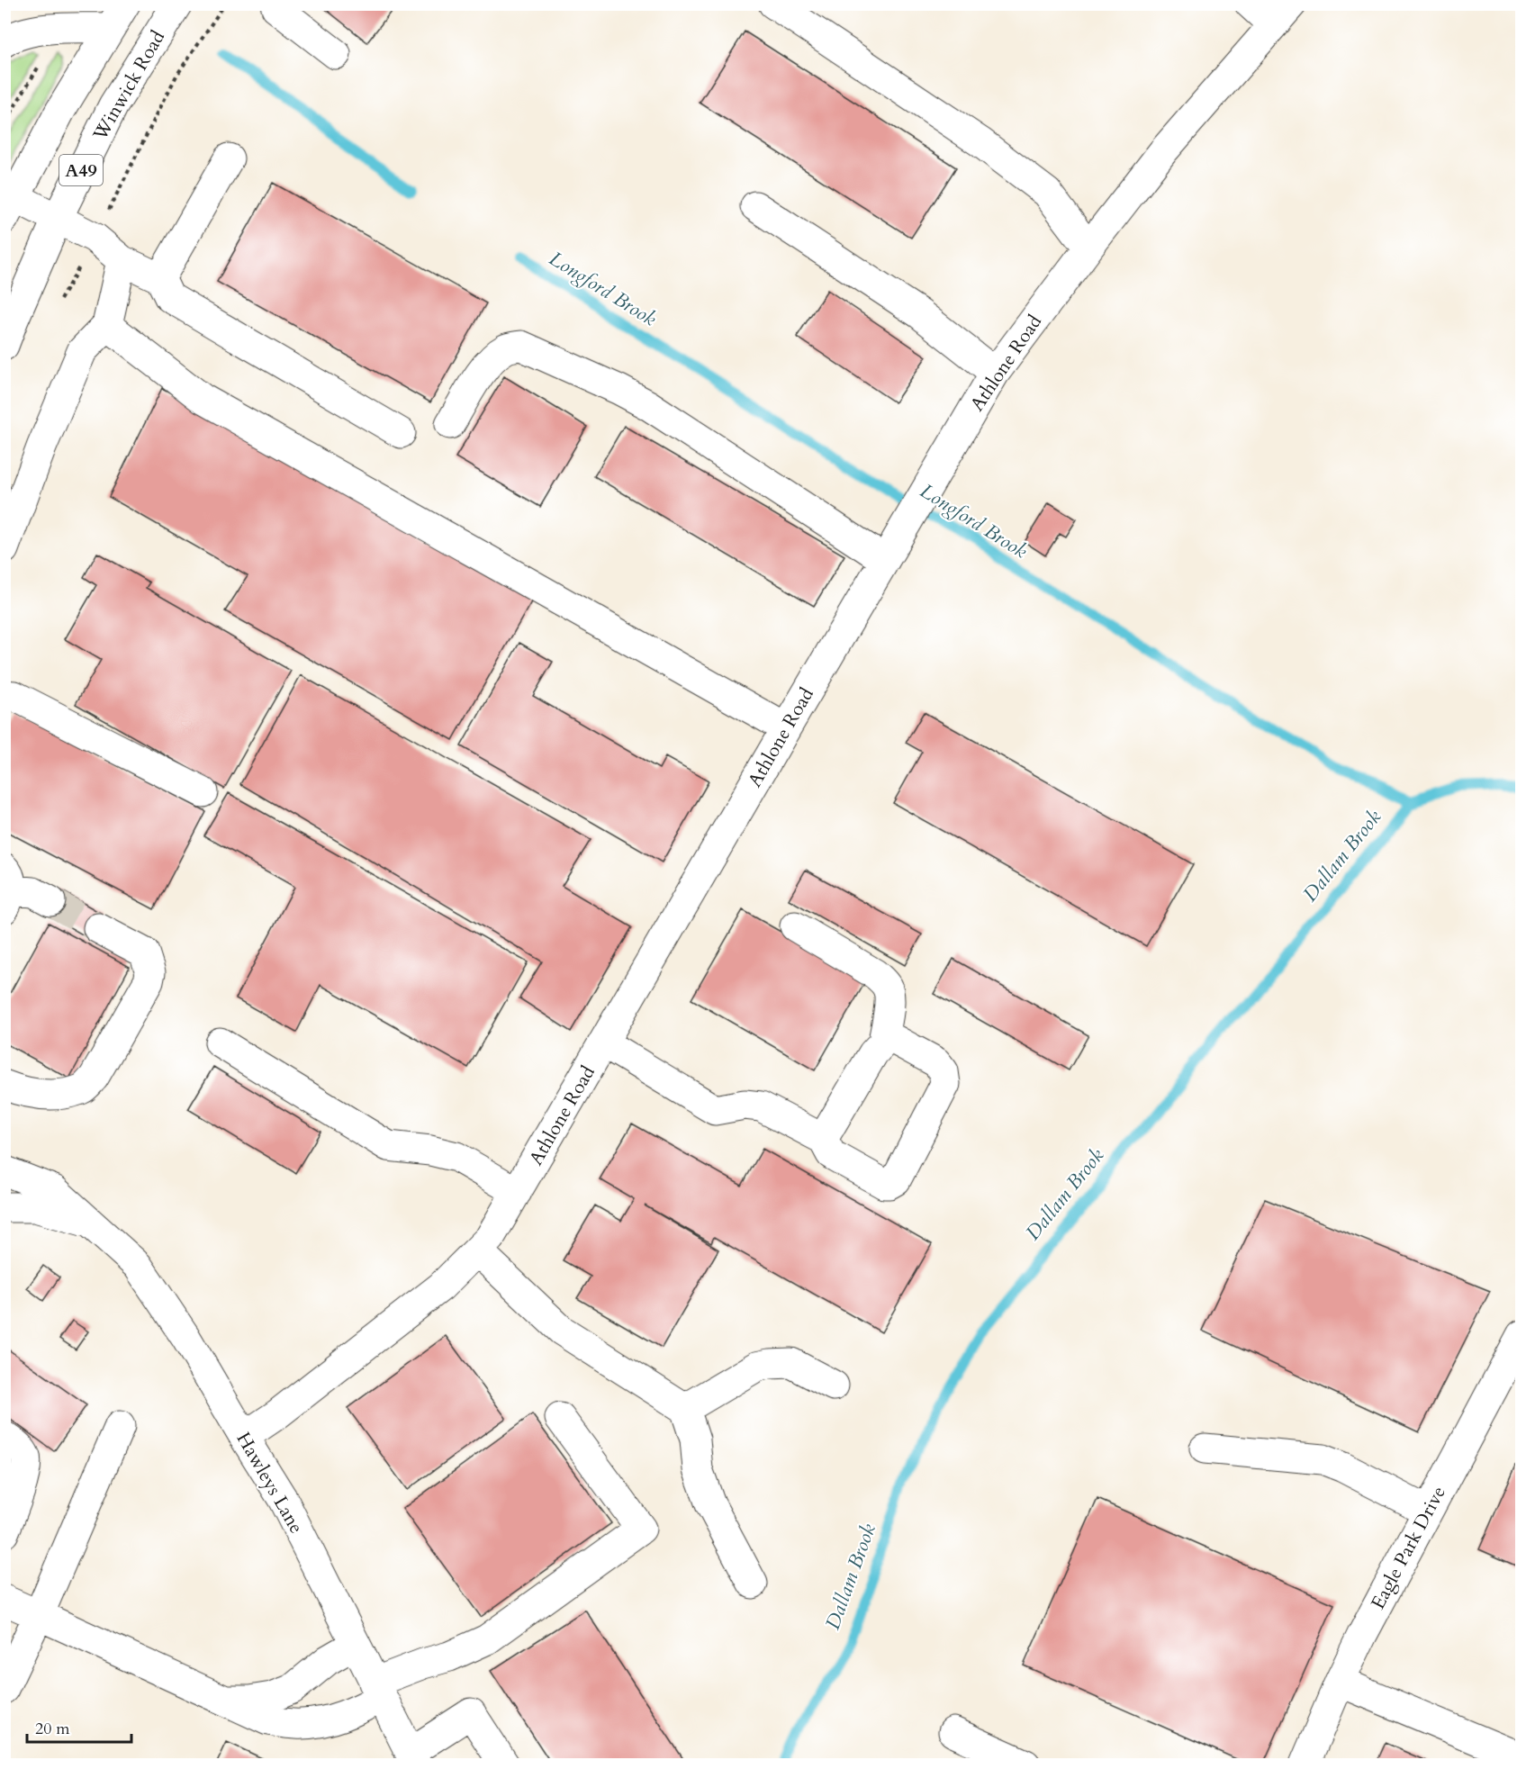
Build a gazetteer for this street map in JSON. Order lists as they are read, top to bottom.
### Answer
{
  "streets": {
    "main road": [
      "Winwick Road",
      "A49",
      "Athlone Road",
      "Hawleys Lane",
      "Eagle Park Drive"
    ]
  },
  "crossings": [
    ["Athlone Road", "Hawleys Lane"]
  ],
  "water": ["Longford Brook", "Dallam Brook"],
  "scale_bar": "20 m"
}
